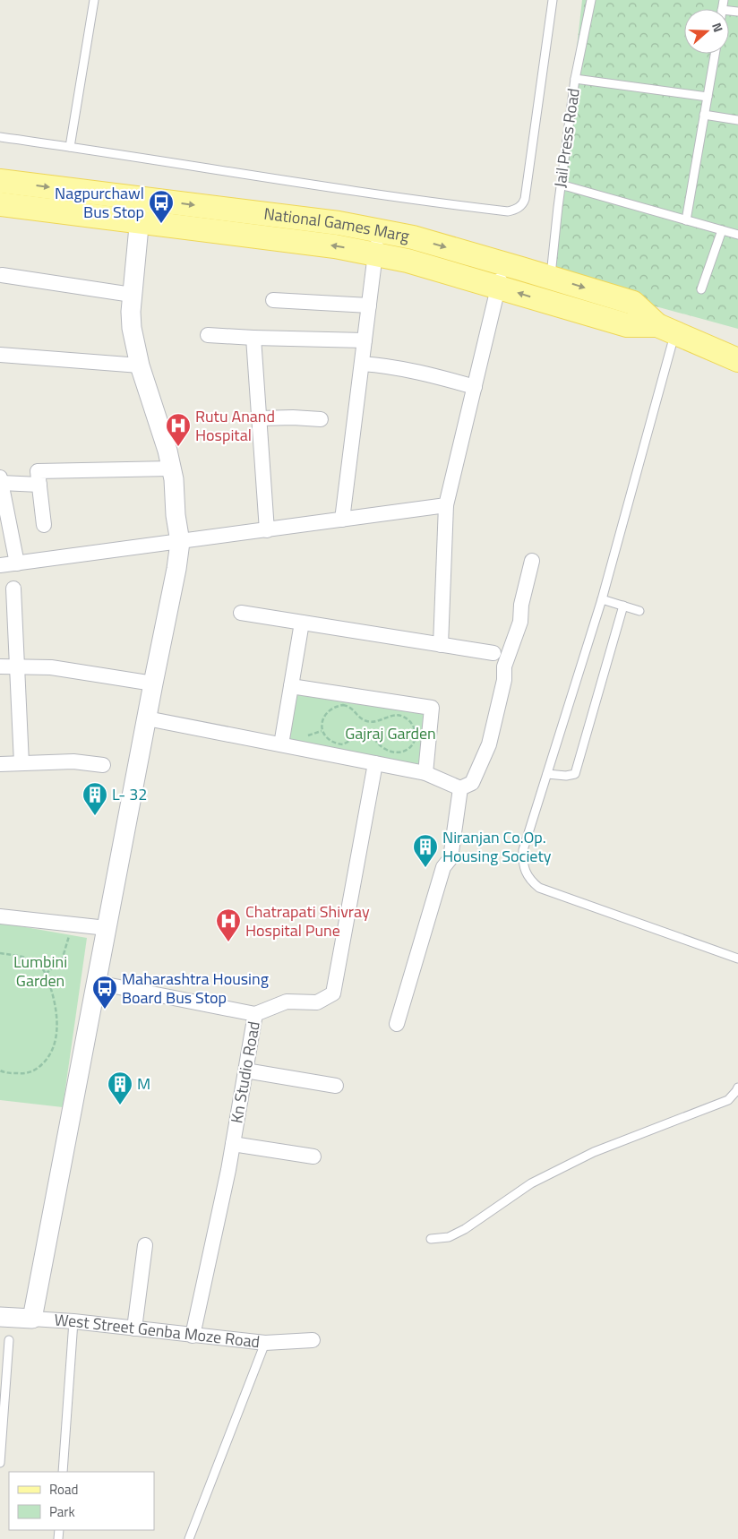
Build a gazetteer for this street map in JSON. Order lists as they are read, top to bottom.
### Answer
{
  "streets": {
    "main road": ["National Games Marg"],
    "street": ["Kn Studio Road", "West Street Genba Moze Road"],
    "lane": ["Jail Press Road"]
  },
  "crossings": [
    ["Jail Press Road", "National Games Marg"],
    ["Kn Studio Road", "West Street Genba Moze Road"]
  ],
  "parks": ["Gajraj Garden", "Lumbini Garden"],
  "places": {
    "bus stop": ["Nagpurchawl Bus Stop", "Maharashtra Housing Board Bus Stop"],
    "hospital": ["Rutu Anand Hospital", "Chatrapati Shivray Hospital Pune"],
    "building": ["L- 32", "Niranjan Co.Op. Housing Society", "M"]
  },
  "legend": ["Road", "Park"],
  "north": "right"
}
